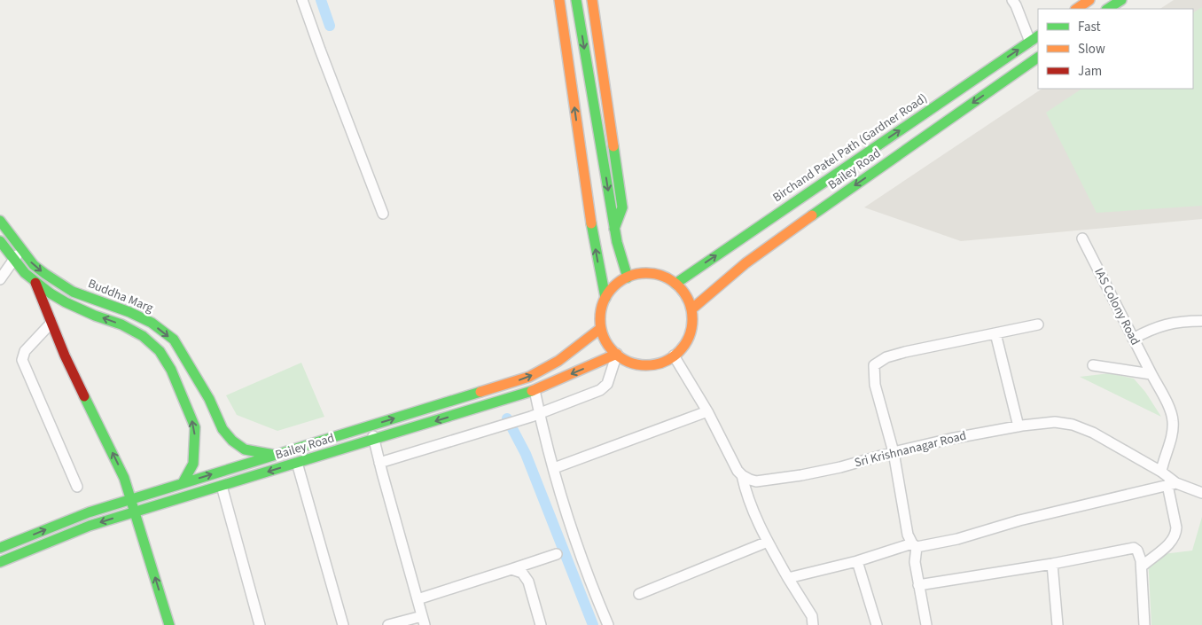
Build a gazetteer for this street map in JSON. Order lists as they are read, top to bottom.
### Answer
{
  "streets": {
    "main road": ["Birchand Patel Path (Gardner Road)", "Bailey Road", "Buddha Marg"],
    "street": ["IAS Colony Road", "Sri Krishnanagar Road"]
  },
  "crossings": [
    ["Birchand Patel Path (Gardner Road)", "Bailey Road"],
    ["Bailey Road", "Buddha Marg"],
    ["IAS Colony Road", "Sri Krishnanagar Road"]
  ],
  "one_way": ["Birchand Patel Path (Gardner Road)", "Buddha Marg"],
  "legend": ["Fast", "Slow", "Jam"]
}
